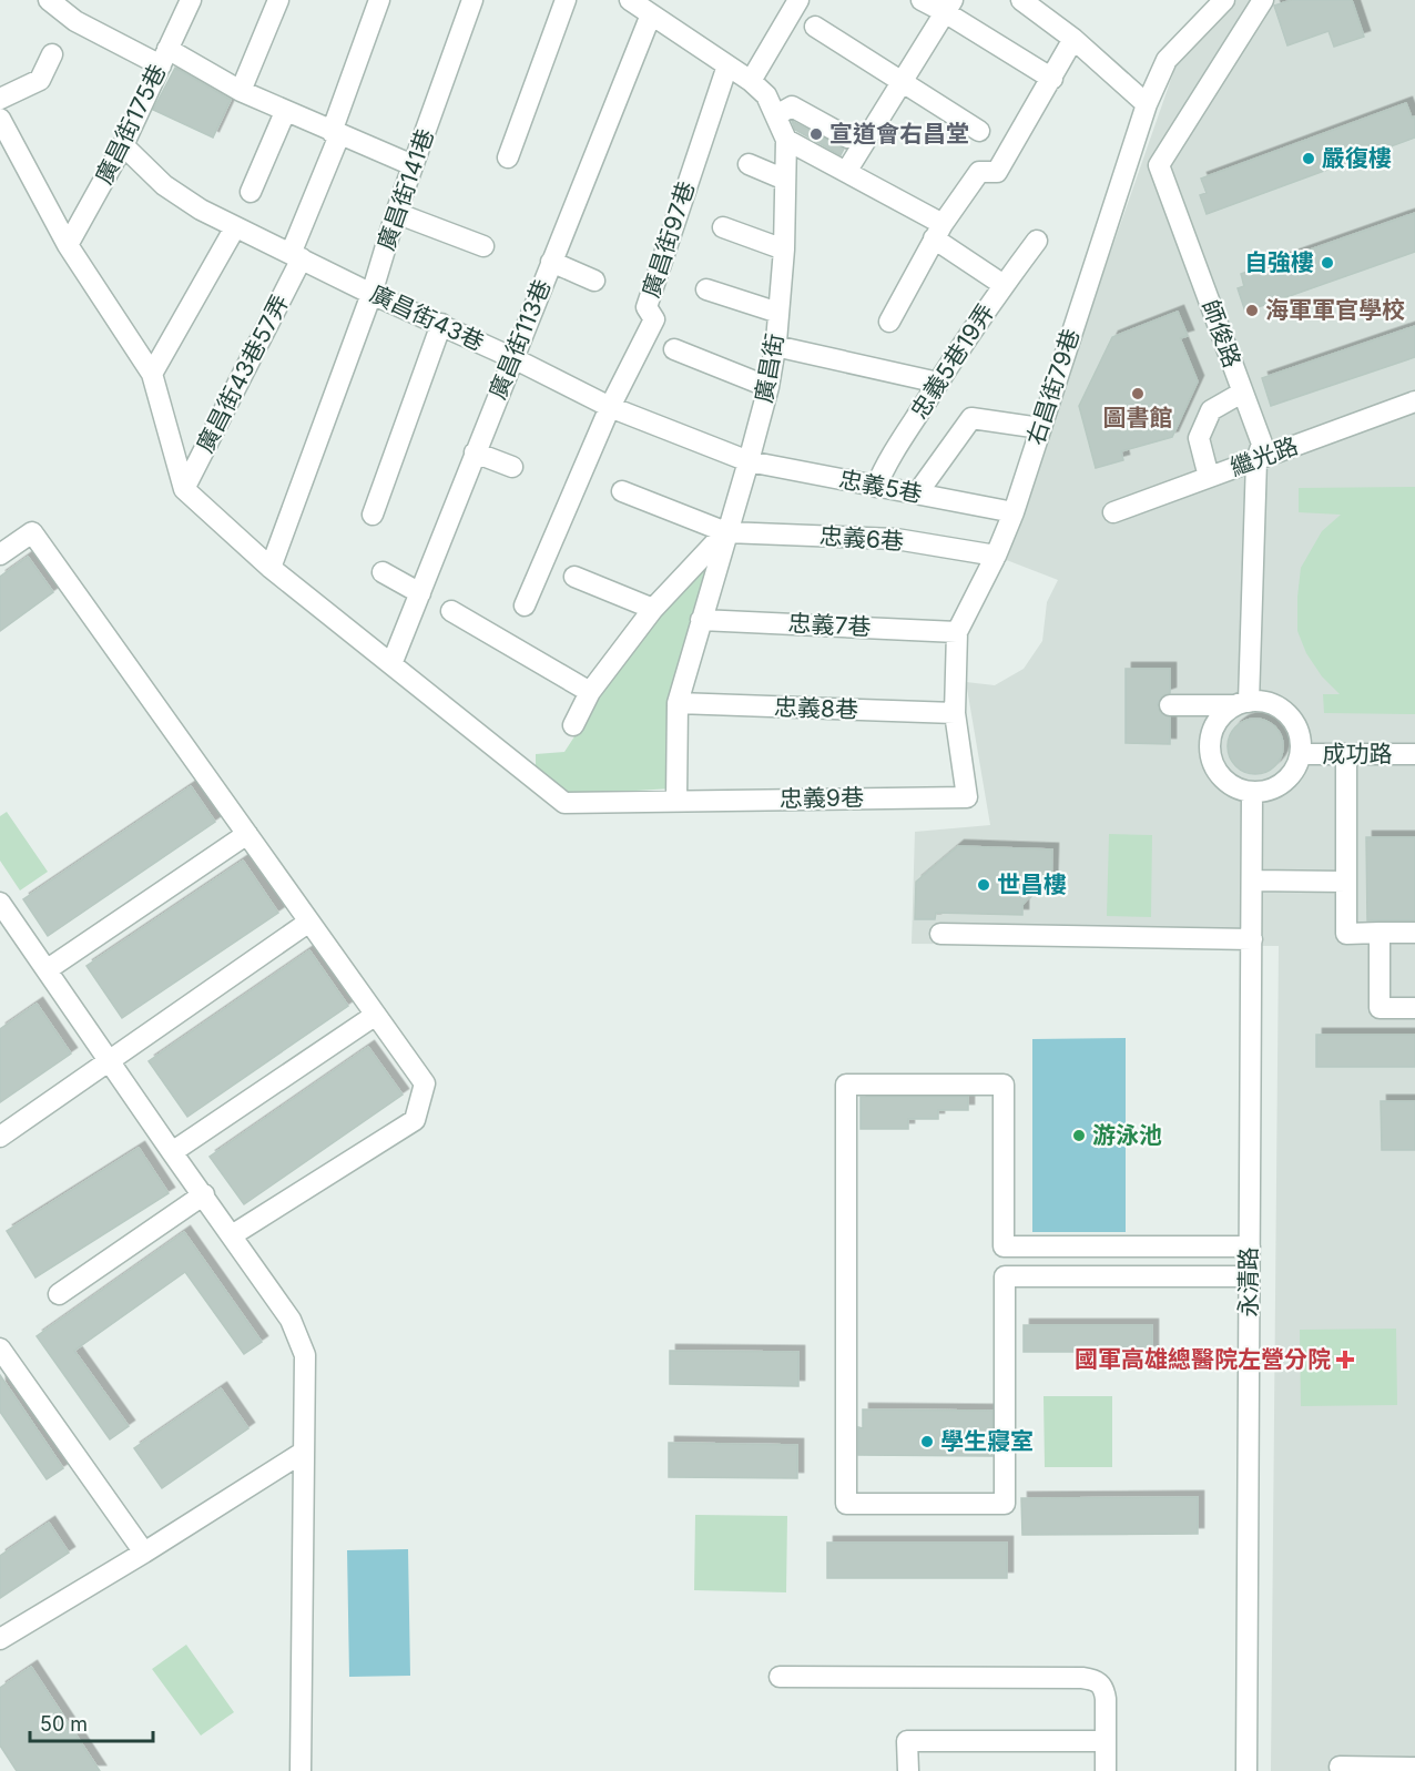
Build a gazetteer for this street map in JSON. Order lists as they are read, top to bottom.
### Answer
{
  "streets": {
    "street": [
      "廣昌街175巷",
      "廣昌街141巷",
      "廣昌街97巷",
      "廣昌街43巷",
      "師俊路",
      "廣昌街113巷",
      "忠義5巷19弄",
      "廣昌街",
      "廣昌街43巷57弄",
      "右昌街79巷",
      "繼光路",
      "忠義5巷",
      "忠義6巷",
      "忠義7巷",
      "忠義8巷",
      "成功路",
      "忠義9巷",
      "永清路"
    ]
  },
  "crossings": [
    ["廣昌街175巷", "廣昌街43巷"],
    ["廣昌街141巷", "廣昌街43巷"],
    ["廣昌街141巷", "忠義9巷"],
    ["廣昌街97巷", "廣昌街43巷"],
    ["廣昌街97巷", "廣昌街"],
    ["廣昌街43巷", "廣昌街113巷"],
    ["廣昌街43巷", "廣昌街"],
    ["廣昌街43巷", "廣昌街43巷57弄"],
    ["廣昌街43巷", "忠義5巷"],
    ["師俊路", "繼光路"],
    ["師俊路", "成功路"],
    ["師俊路", "永清路"],
    ["廣昌街113巷", "廣昌街"],
    ["廣昌街113巷", "忠義9巷"],
    ["忠義5巷19弄", "忠義5巷"],
    ["廣昌街", "忠義5巷"],
    ["廣昌街", "忠義6巷"],
    ["廣昌街", "忠義7巷"],
    ["廣昌街", "忠義8巷"],
    ["廣昌街", "忠義9巷"],
    ["廣昌街43巷57弄", "忠義9巷"],
    ["右昌街79巷", "忠義5巷"],
    ["右昌街79巷", "忠義6巷"],
    ["右昌街79巷", "忠義7巷"],
    ["右昌街79巷", "忠義8巷"],
    ["右昌街79巷", "忠義9巷"],
    ["成功路", "永清路"]
  ],
  "places": {
    "other": [
      "宣道會右昌堂",
      "嚴復樓",
      "自強樓",
      "海軍軍官學校",
      "圖書館",
      "世昌樓",
      "游泳池",
      "學生寢室"
    ],
    "health": ["國軍高雄總醫院左營分院"]
  },
  "scale_bar": "50 m"
}
